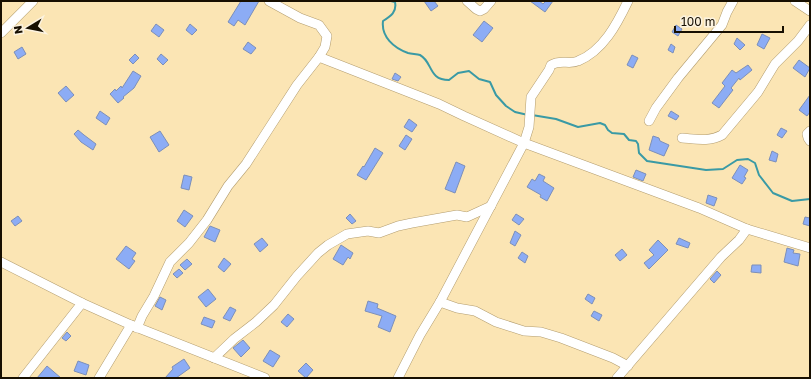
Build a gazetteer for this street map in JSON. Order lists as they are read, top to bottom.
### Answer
{
  "scale_bar": "100 m",
  "north": "left"
}
